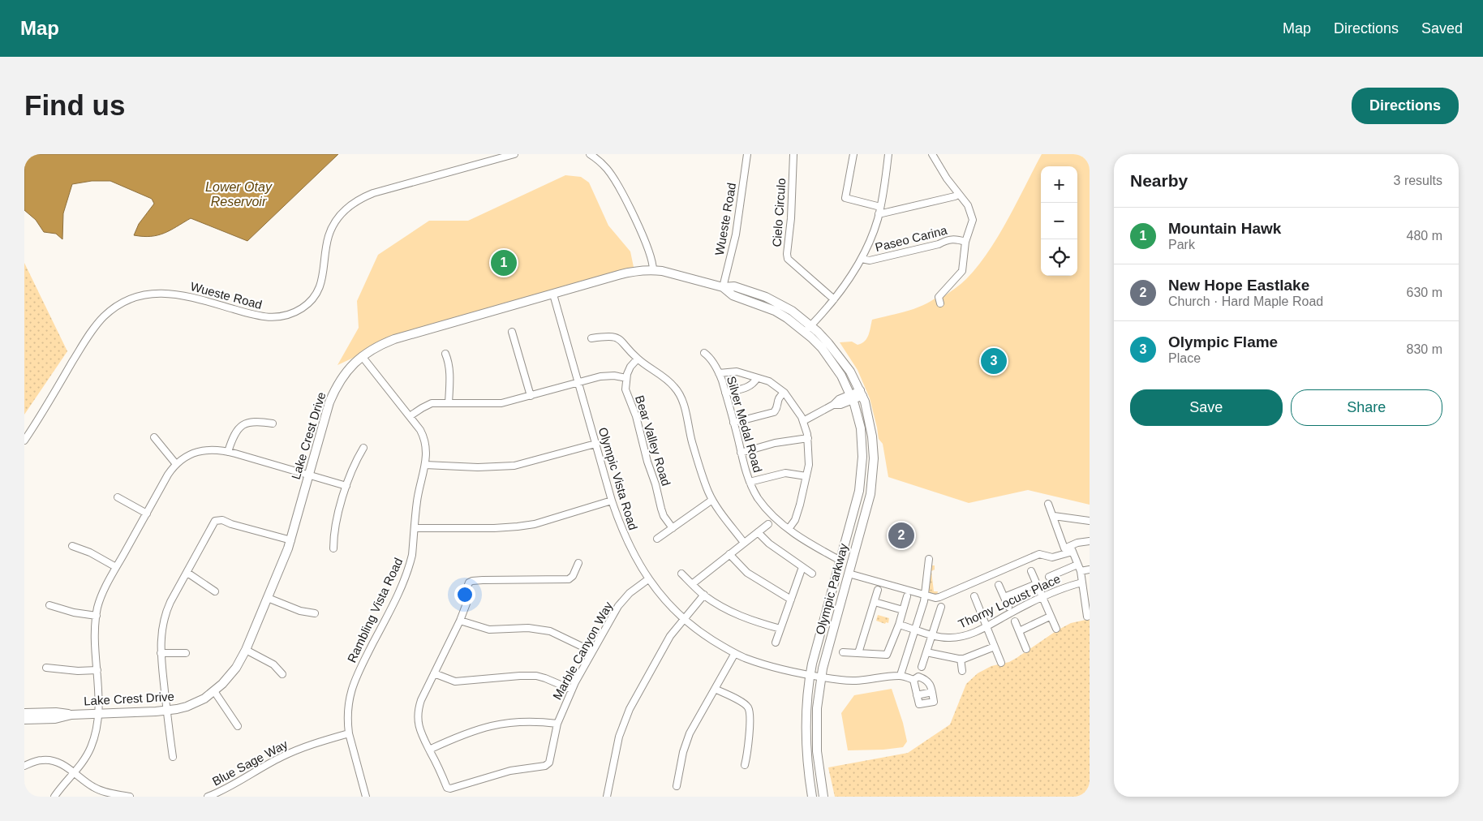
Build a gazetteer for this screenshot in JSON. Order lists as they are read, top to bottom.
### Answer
{
  "streets": {
    "main road": ["Lake Crest Drive", "Olympic Parkway"],
    "street": [
      "Cielo Circulo",
      "Wueste Road",
      "Paseo Carina",
      "Silver Medal Road",
      "Bear Valley Road",
      "Olympic Vista Road",
      "Thorny Locust Place",
      "Rambling Vista Road",
      "Marble Canyon Way",
      "Blue Sage Way"
    ]
  },
  "crossings": [
    ["Wueste Road", "Lake Crest Drive"],
    ["Silver Medal Road", "Olympic Parkway"],
    ["Lake Crest Drive", "Olympic Vista Road"],
    ["Lake Crest Drive", "Olympic Parkway"],
    ["Lake Crest Drive", "Rambling Vista Road"],
    ["Olympic Vista Road", "Olympic Parkway"],
    ["Olympic Vista Road", "Marble Canyon Way"],
    ["Rambling Vista Road", "Blue Sage Way"]
  ],
  "water": ["Lower Otay Reservoir"],
  "page": {
    "header": "Map",
    "nav": ["Map", "Directions", "Saved"],
    "buttons": [
      "Directions",
      ["Save", "Share"]
    ],
    "title": "Find us",
    "heading": ["Nearby", "3 results"],
    "map_buttons": ["+", "−"],
    "list": [
      {
        "mark": "1",
        "name": "Mountain Hawk",
        "note": "Park",
        "value": "480 m"
      },
      {
        "mark": "2",
        "name": "New Hope Eastlake",
        "note": "Church · Hard Maple Road",
        "value": "630 m"
      },
      {
        "mark": "3",
        "name": "Olympic Flame",
        "note": "Place",
        "value": "830 m"
      }
    ],
    "pins": ["1", "3", "2"]
  }
}
